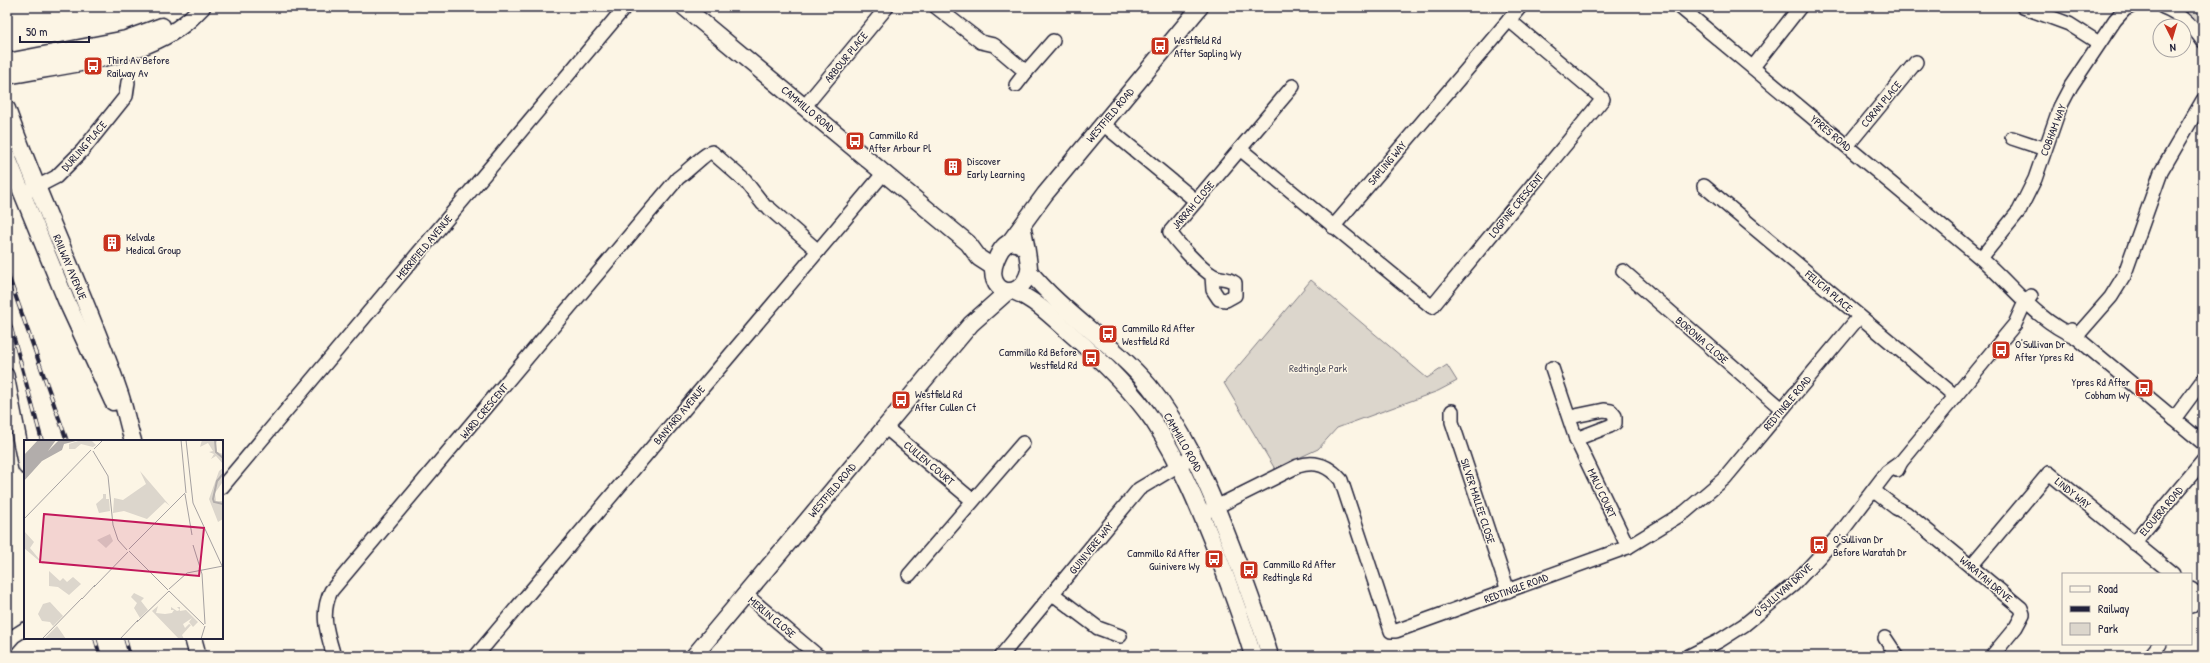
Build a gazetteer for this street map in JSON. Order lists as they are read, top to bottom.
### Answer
{
  "streets": {
    "main road": ["CAMMILLO ROAD", "WESTFIELD ROAD", "RAILWAY AVENUE"],
    "street": [
      "ARBOUR PLACE",
      "CORAN PLACE",
      "COBHAM WAY",
      "YPRES ROAD",
      "DURLING PLACE",
      "SAPLING WAY",
      "JARRAH CLOSE",
      "LOGPINE CRESCENT",
      "MERRIFIELD AVENUE",
      "FELICIA PLACE",
      "BORONIA CLOSE",
      "REDTINGLE ROAD",
      "WARD CRESCENT",
      "BANYARD AVENUE",
      "CULLEN COURT",
      "MALU COURT",
      "LINDY WAY",
      "SILVER MALLEE CLOSE",
      "ELOUERA ROAD",
      "GUINIVERE WAY",
      "WARATAH DRIVE",
      "O'SULLIVAN DRIVE",
      "MERLIN CLOSE"
    ]
  },
  "crossings": [
    ["ARBOUR PLACE", "CAMMILLO ROAD"],
    ["CORAN PLACE", "YPRES ROAD"],
    ["CAMMILLO ROAD", "WESTFIELD ROAD"],
    ["CAMMILLO ROAD", "REDTINGLE ROAD"],
    ["CAMMILLO ROAD", "BANYARD AVENUE"],
    ["CAMMILLO ROAD", "GUINIVERE WAY"],
    ["WESTFIELD ROAD", "CULLEN COURT"],
    ["WESTFIELD ROAD", "MERLIN CLOSE"],
    ["COBHAM WAY", "YPRES ROAD"],
    ["YPRES ROAD", "O'SULLIVAN DRIVE"],
    ["DURLING PLACE", "RAILWAY AVENUE"],
    ["SAPLING WAY", "LOGPINE CRESCENT"],
    ["FELICIA PLACE", "REDTINGLE ROAD"],
    ["FELICIA PLACE", "O'SULLIVAN DRIVE"],
    ["BORONIA CLOSE", "REDTINGLE ROAD"],
    ["REDTINGLE ROAD", "MALU COURT"],
    ["REDTINGLE ROAD", "SILVER MALLEE CLOSE"],
    ["WARD CRESCENT", "BANYARD AVENUE"],
    ["LINDY WAY", "ELOUERA ROAD"],
    ["LINDY WAY", "WARATAH DRIVE"],
    ["WARATAH DRIVE", "O'SULLIVAN DRIVE"]
  ],
  "parks": ["Redtingle Park"],
  "places": {
    "bus stop": [
      "Westfield Rd After Sapling Wy",
      "Third Av Before Railway Av",
      "Cammillo Rd After Arbour Pl",
      "Cammillo Rd After Westfield Rd",
      "O'Sullivan Dr After Ypres Rd",
      "Cammillo Rd Before Westfield Rd",
      "Ypres Rd After Cobham Wy",
      "Westfield Rd After Cullen Ct",
      "O'Sullivan Dr Before Waratah Dr",
      "Cammillo Rd After Guinivere Wy",
      "Cammillo Rd After Redtingle Rd"
    ],
    "building": ["Discover Early Learning", "Kelvale Medical Group"]
  },
  "legend": ["Road", "Railway", "Park"],
  "scale_bar": "50 m",
  "north": "bottom"
}
